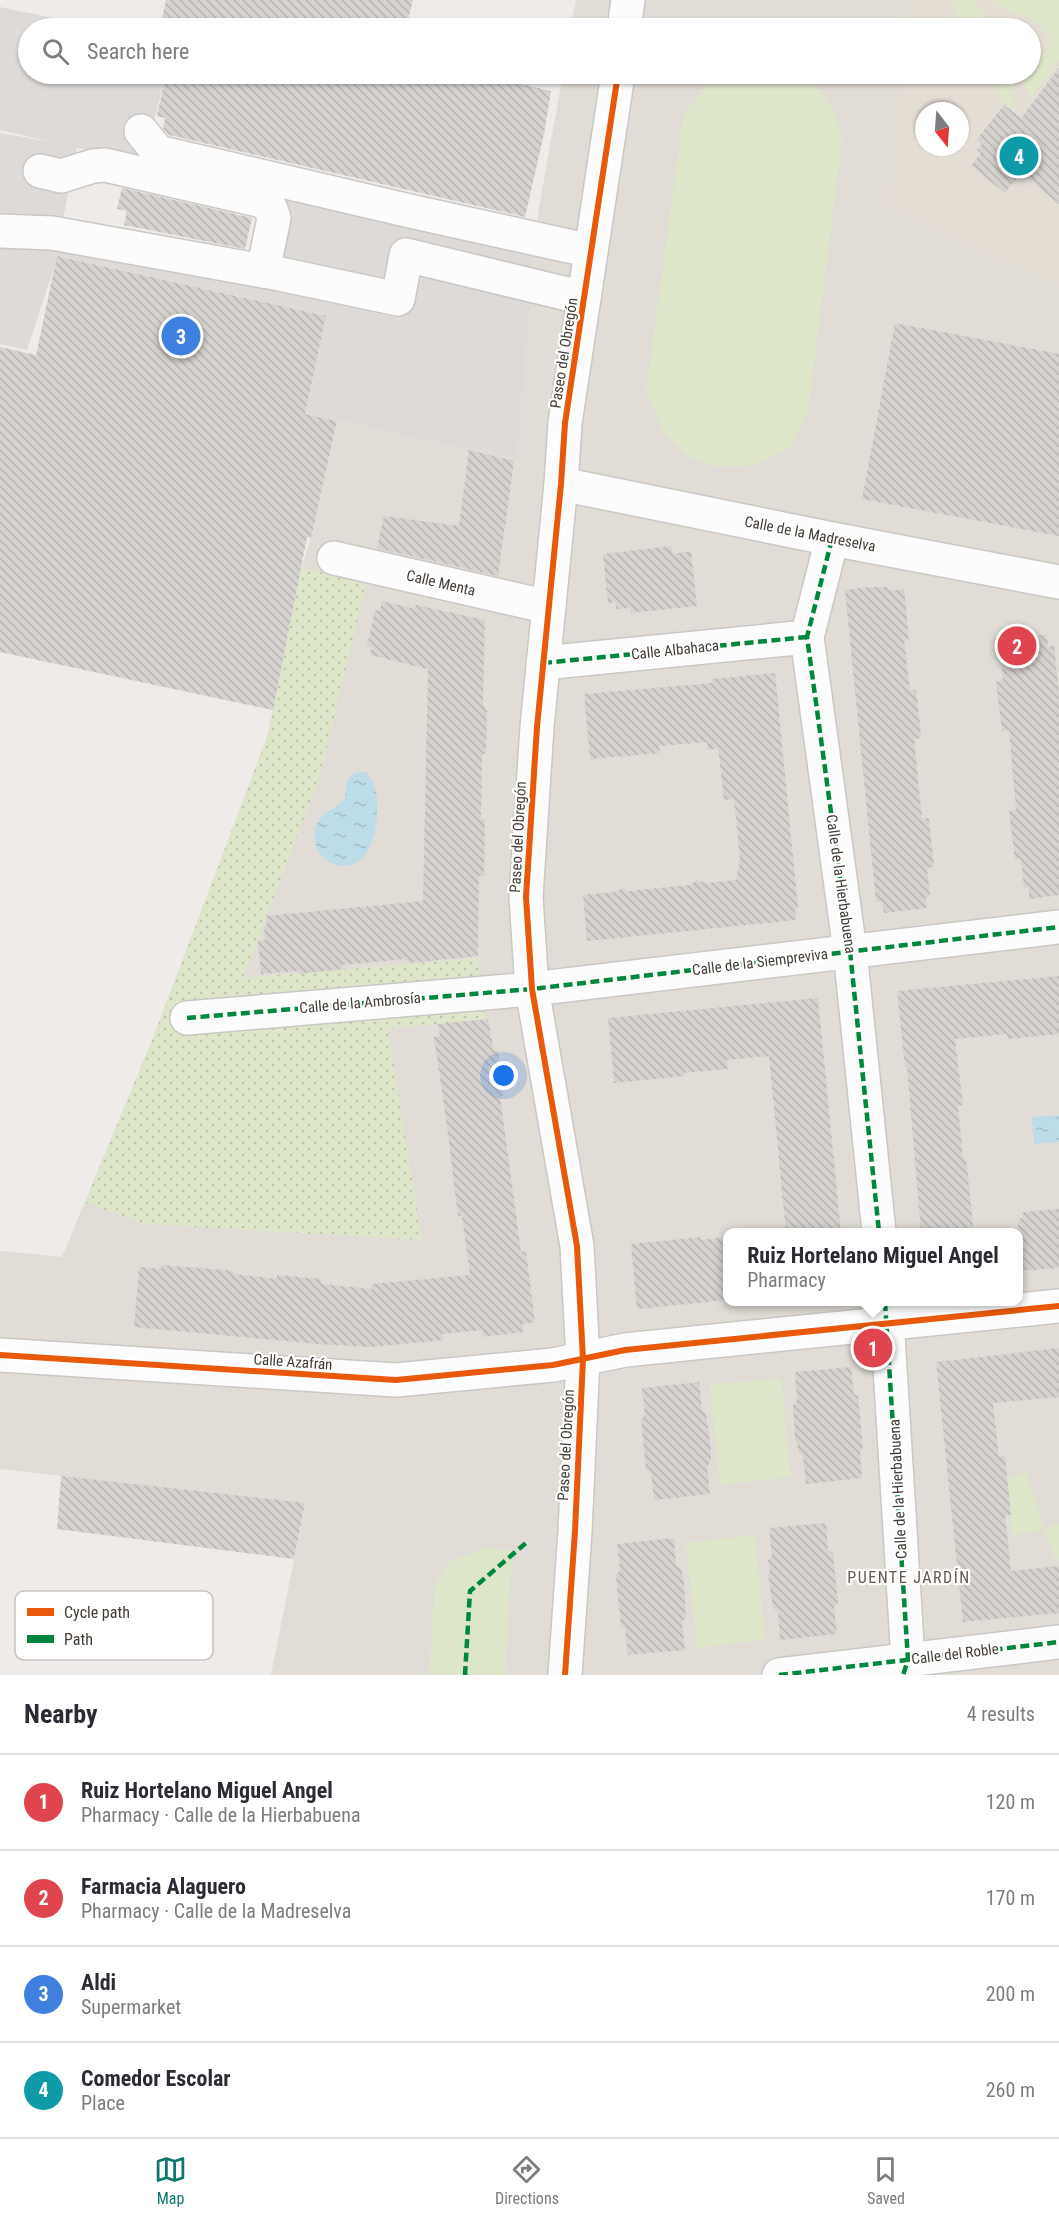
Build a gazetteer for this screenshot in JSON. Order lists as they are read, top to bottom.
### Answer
{
  "streets": {
    "street": [
      "Paseo del Obregón",
      "Calle de la Madreselva",
      "Calle Menta",
      "Calle Albahaca",
      "Calle de la Hierbabuena",
      "Calle de la Siempreviva",
      "Calle de la Ambrosía",
      "Calle Azafrán",
      "Calle del Roble"
    ]
  },
  "crossings": [
    ["Paseo del Obregón", "Calle de la Madreselva"],
    ["Paseo del Obregón", "Calle Menta"],
    ["Paseo del Obregón", "Calle Albahaca"],
    ["Paseo del Obregón", "Calle de la Siempreviva"],
    ["Paseo del Obregón", "Calle de la Ambrosía"],
    ["Paseo del Obregón", "Calle Azafrán"],
    ["Calle de la Madreselva", "Calle de la Hierbabuena"],
    ["Calle Albahaca", "Calle de la Hierbabuena"],
    ["Calle de la Hierbabuena", "Calle de la Siempreviva"],
    ["Calle de la Hierbabuena", "Calle Azafrán"],
    ["Calle de la Hierbabuena", "Calle del Roble"],
    ["Calle de la Siempreviva", "Calle de la Ambrosía"]
  ],
  "districts": ["PUENTE JARDÍN"],
  "legend": ["Cycle path", "Path"],
  "north": "bottom",
  "page": {
    "search": "Search here",
    "pins": [
      "4",
      "3",
      "2",
      "1"
    ],
    "popup": ["Ruiz Hortelano Miguel Angel", "Pharmacy"],
    "heading": ["Nearby", "4 results"],
    "list": [
      {
        "mark": "1",
        "name": "Ruiz Hortelano Miguel Angel",
        "note": "Pharmacy · Calle de la Hierbabuena",
        "value": "120 m"
      },
      {
        "mark": "2",
        "name": "Farmacia Alaguero",
        "note": "Pharmacy · Calle de la Madreselva",
        "value": "170 m"
      },
      {
        "mark": "3",
        "name": "Aldi",
        "note": "Supermarket",
        "value": "200 m"
      },
      {
        "mark": "4",
        "name": "Comedor Escolar",
        "note": "Place",
        "value": "260 m"
      }
    ],
    "nav": ["Map", "Directions", "Saved"]
  }
}
